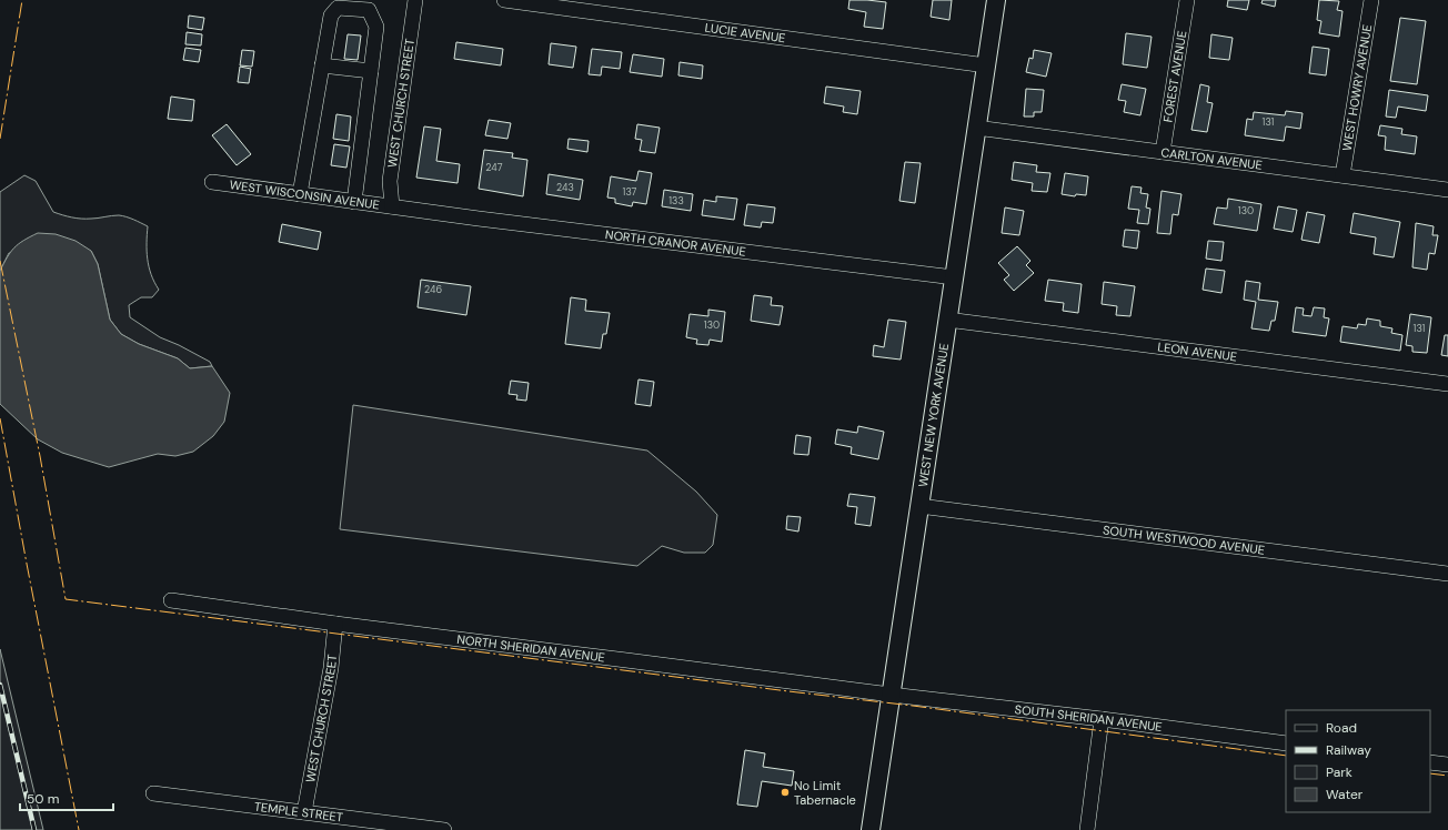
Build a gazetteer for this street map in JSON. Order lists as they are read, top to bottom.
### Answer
{
  "streets": {
    "main road": ["WEST NEW YORK AVENUE"],
    "street": [
      "LUCIE AVENUE",
      "FOREST AVENUE",
      "WEST HOWRY AVENUE",
      "WEST CHURCH STREET",
      "CARLTON AVENUE",
      "WEST WISCONSIN AVENUE",
      "NORTH CRANOR AVENUE",
      "LEON AVENUE",
      "SOUTH WESTWOOD AVENUE",
      "NORTH SHERIDAN AVENUE",
      "SOUTH SHERIDAN AVENUE",
      "TEMPLE STREET"
    ]
  },
  "crossings": [
    ["LUCIE AVENUE", "WEST NEW YORK AVENUE"],
    ["FOREST AVENUE", "CARLTON AVENUE"],
    ["WEST HOWRY AVENUE", "CARLTON AVENUE"],
    ["WEST CHURCH STREET", "WEST WISCONSIN AVENUE"],
    ["WEST CHURCH STREET", "NORTH CRANOR AVENUE"],
    ["WEST CHURCH STREET", "NORTH SHERIDAN AVENUE"],
    ["WEST CHURCH STREET", "TEMPLE STREET"],
    ["CARLTON AVENUE", "WEST NEW YORK AVENUE"],
    ["WEST WISCONSIN AVENUE", "NORTH CRANOR AVENUE"],
    ["NORTH CRANOR AVENUE", "WEST NEW YORK AVENUE"],
    ["LEON AVENUE", "WEST NEW YORK AVENUE"],
    ["WEST NEW YORK AVENUE", "SOUTH WESTWOOD AVENUE"],
    ["WEST NEW YORK AVENUE", "NORTH SHERIDAN AVENUE"],
    ["WEST NEW YORK AVENUE", "SOUTH SHERIDAN AVENUE"],
    ["NORTH SHERIDAN AVENUE", "SOUTH SHERIDAN AVENUE"]
  ],
  "places": ["No Limit Tabernacle"],
  "house_numbers": [
    "131",
    "247",
    "243",
    "137",
    "133",
    "130",
    "246",
    "130",
    "131"
  ],
  "legend": [
    "Road",
    "Railway",
    "Park",
    "Water"
  ],
  "scale_bar": "50 m"
}
